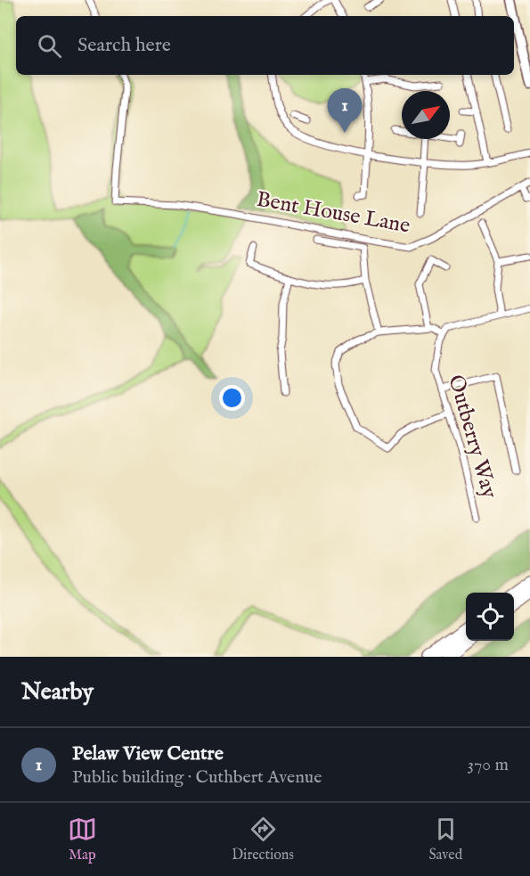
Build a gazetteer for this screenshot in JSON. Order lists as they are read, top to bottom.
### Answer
{
  "streets": {
    "street": ["Bent House Lane", "Outberry Way"]
  },
  "north": "top right",
  "page": {
    "search": "Search here",
    "pins": "1",
    "heading": "Nearby",
    "list": [
      {
        "mark": "1",
        "name": "Pelaw View Centre",
        "note": "Public building · Cuthbert Avenue",
        "value": "370 m"
      }
    ],
    "nav": ["Map", "Directions", "Saved"]
  }
}
